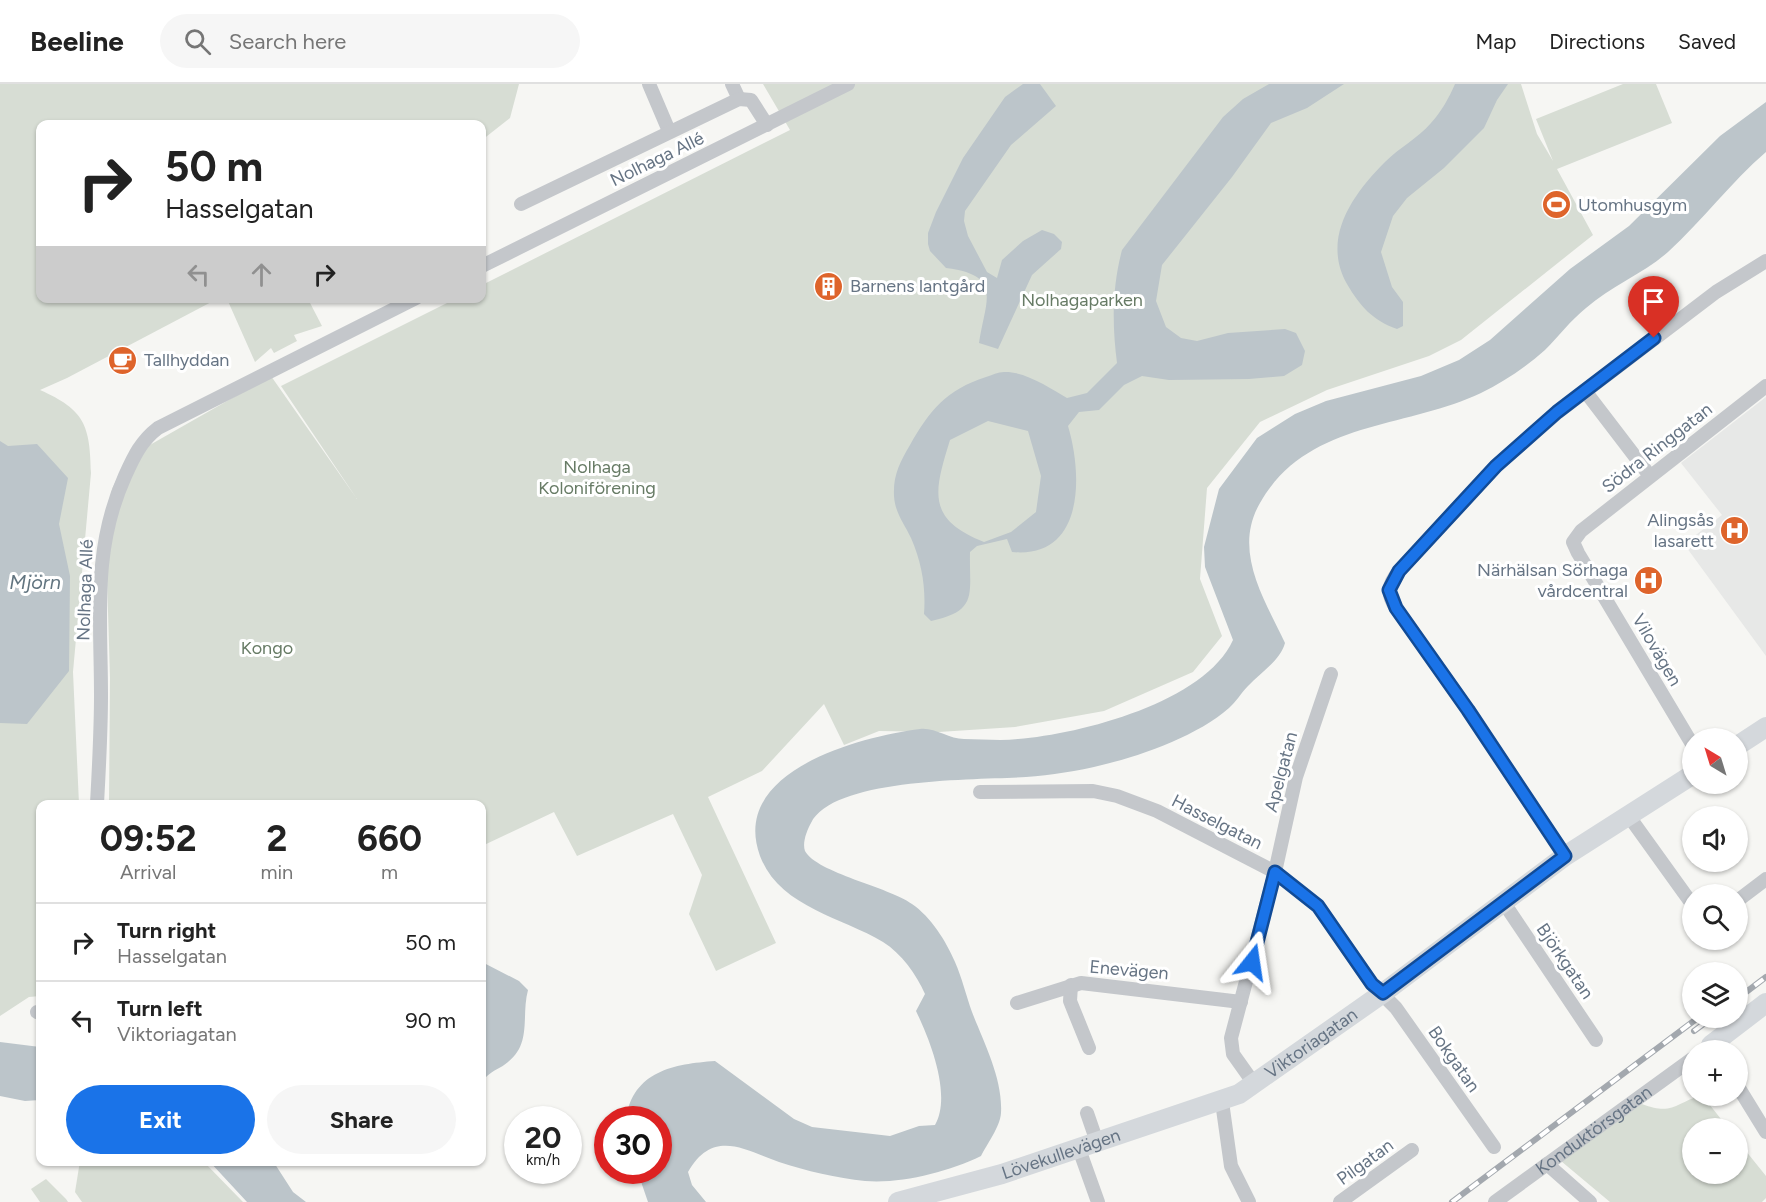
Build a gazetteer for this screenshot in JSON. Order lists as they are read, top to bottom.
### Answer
{
  "streets": {
    "street": [
      "Nolhaga Allé",
      "Södra Ringgatan",
      "Vilovägen",
      "Apelgatan",
      "Hasselgatan",
      "Björkgatan",
      "Enevägen",
      "Viktoriagatan",
      "Bokgatan",
      "Konduktörsgatan",
      "Lövekullevägen",
      "Pilgatan"
    ]
  },
  "crossings": [
    ["Södra Ringgatan", "Vilovägen"],
    ["Apelgatan", "Hasselgatan"],
    ["Apelgatan", "Enevägen"],
    ["Apelgatan", "Viktoriagatan"],
    ["Hasselgatan", "Viktoriagatan"],
    ["Hasselgatan", "Bokgatan"],
    ["Björkgatan", "Viktoriagatan"],
    ["Viktoriagatan", "Bokgatan"],
    ["Viktoriagatan", "Lövekullevägen"]
  ],
  "water": ["Mjörn"],
  "parks": ["Nolhagaparken", "Nolhaga Koloniförening", "Kongo"],
  "places": {
    "sports": ["Utomhusgym"],
    "building": ["Barnens lantgård"],
    "cafe": ["Tallhyddan"],
    "hospital": ["Alingsås lasarett", "Närhälsan Sörhaga vårdcentral"]
  },
  "north": "top left",
  "page": {
    "header": "Beeline",
    "search": "Search here",
    "nav": ["Map", "Directions", "Saved"],
    "turn": ["50 m", "Hasselgatan"],
    "map_buttons": ["+", "−"],
    "eta": [
      "09:52",
      "Arrival",
      "2",
      "min",
      "660",
      "m"
    ],
    "list": [
      {
        "name": "Turn right",
        "note": "Hasselgatan",
        "value": "50 m"
      },
      {
        "name": "Turn left",
        "note": "Viktoriagatan",
        "value": "90 m"
      }
    ],
    "buttons": ["Exit", "Share"],
    "speed": "20 km/h",
    "limit": "30"
  }
}
